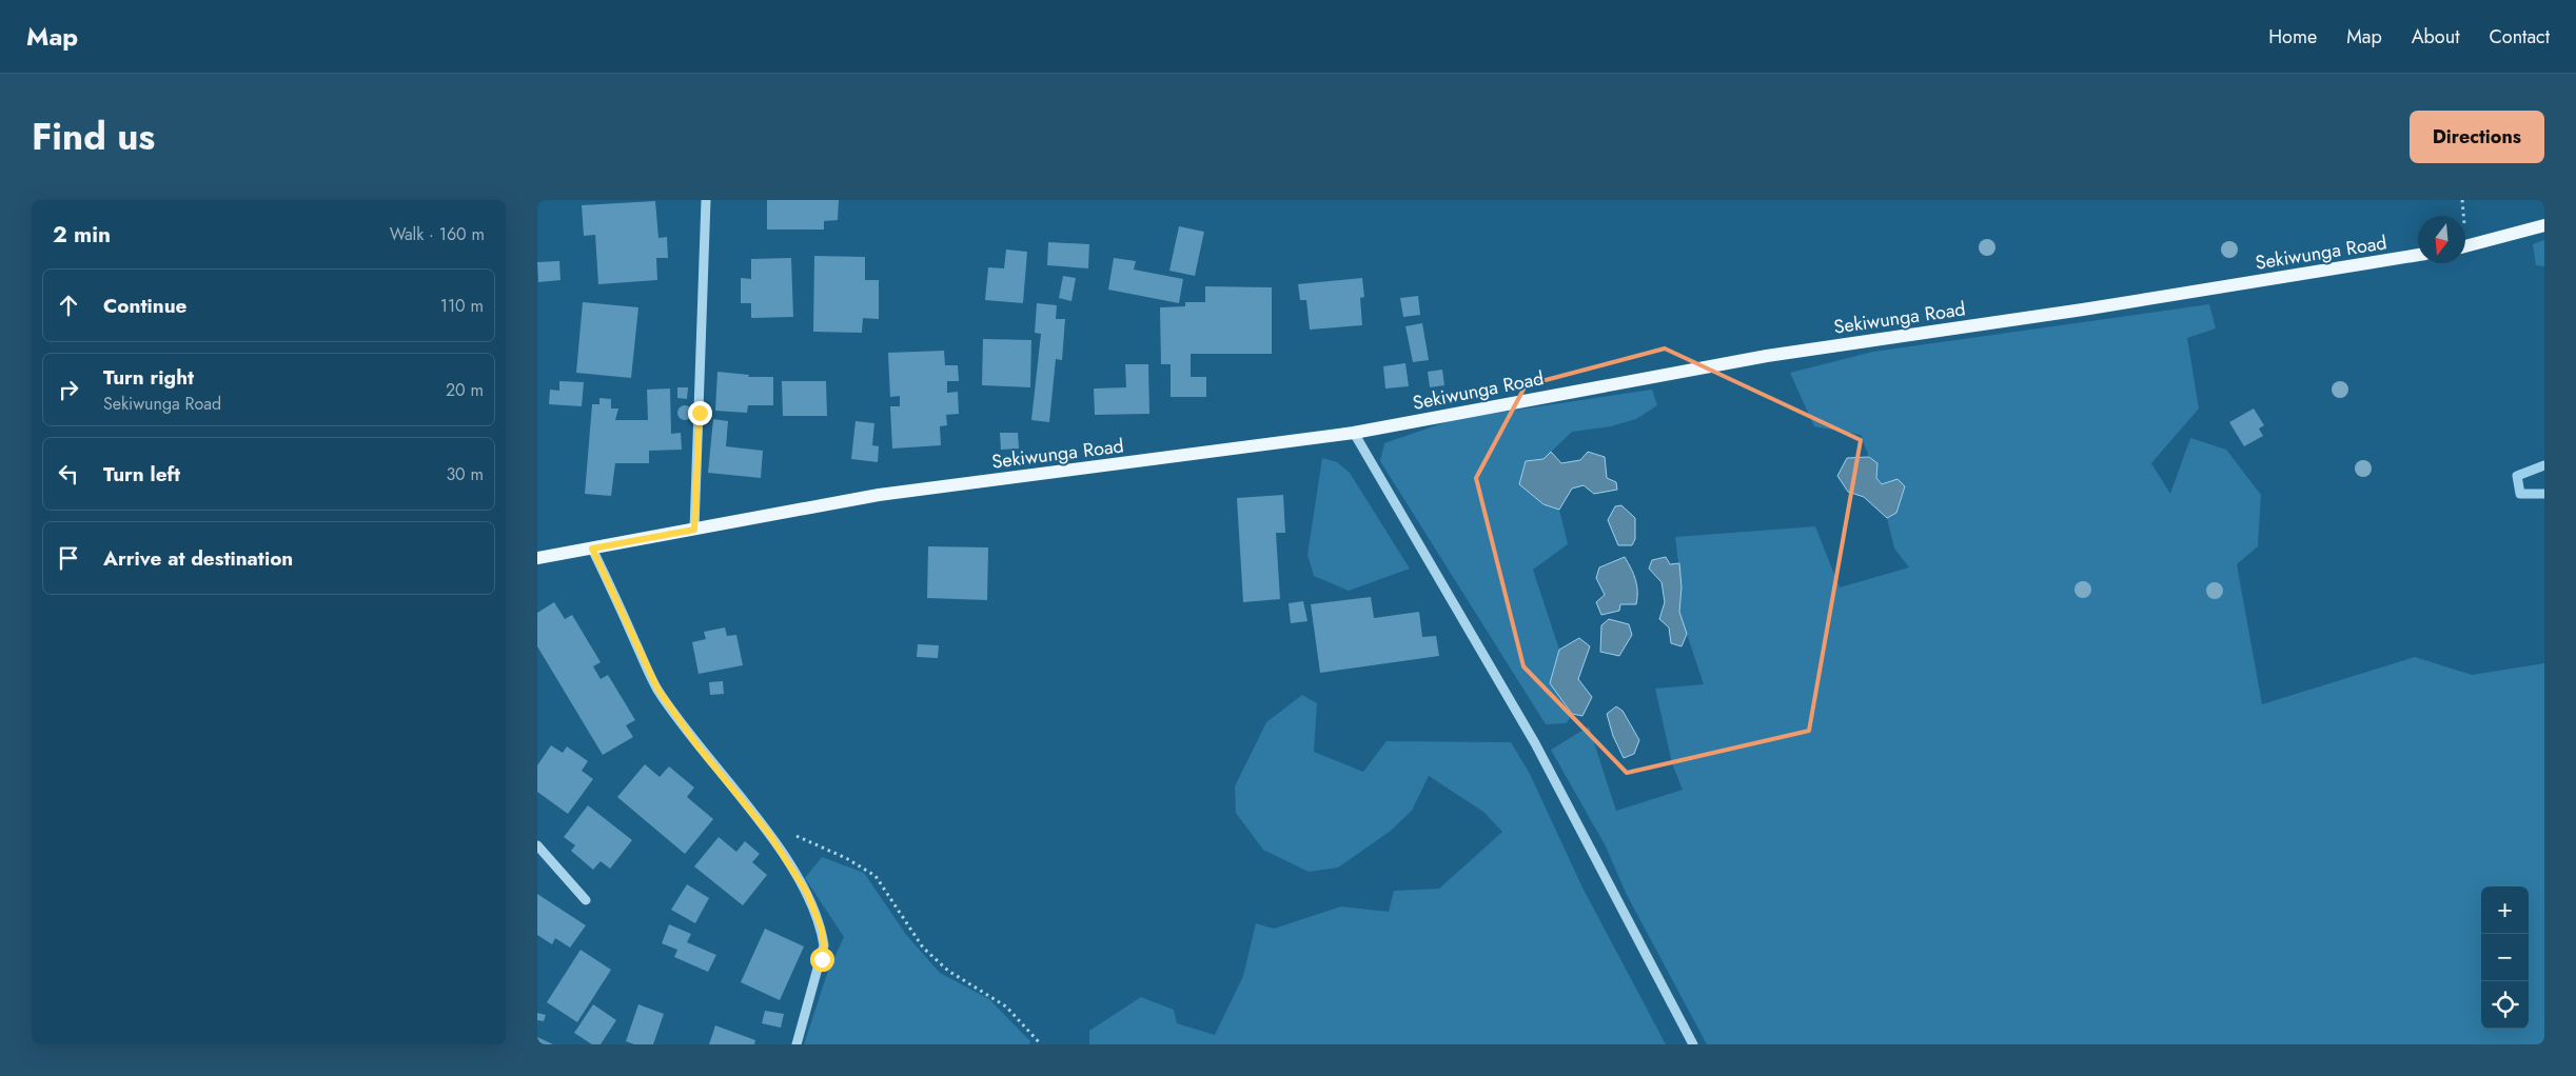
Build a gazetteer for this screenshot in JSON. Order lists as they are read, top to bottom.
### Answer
{
  "streets": {
    "main road": ["Sekiwunga Road"]
  },
  "north": "bottom",
  "page": {
    "header": "Map",
    "nav": [
      "Home",
      "Map",
      "About",
      "Contact"
    ],
    "title": "Find us",
    "buttons": "Directions",
    "heading": ["2 min", "Walk · 160 m"],
    "list": [
      ["Continue", "110 m"],
      ["Turn right", "Sekiwunga Road", "20 m"],
      ["Turn left", "30 m"],
      "Arrive at destination"
    ],
    "map_buttons": ["+", "−"]
  }
}
